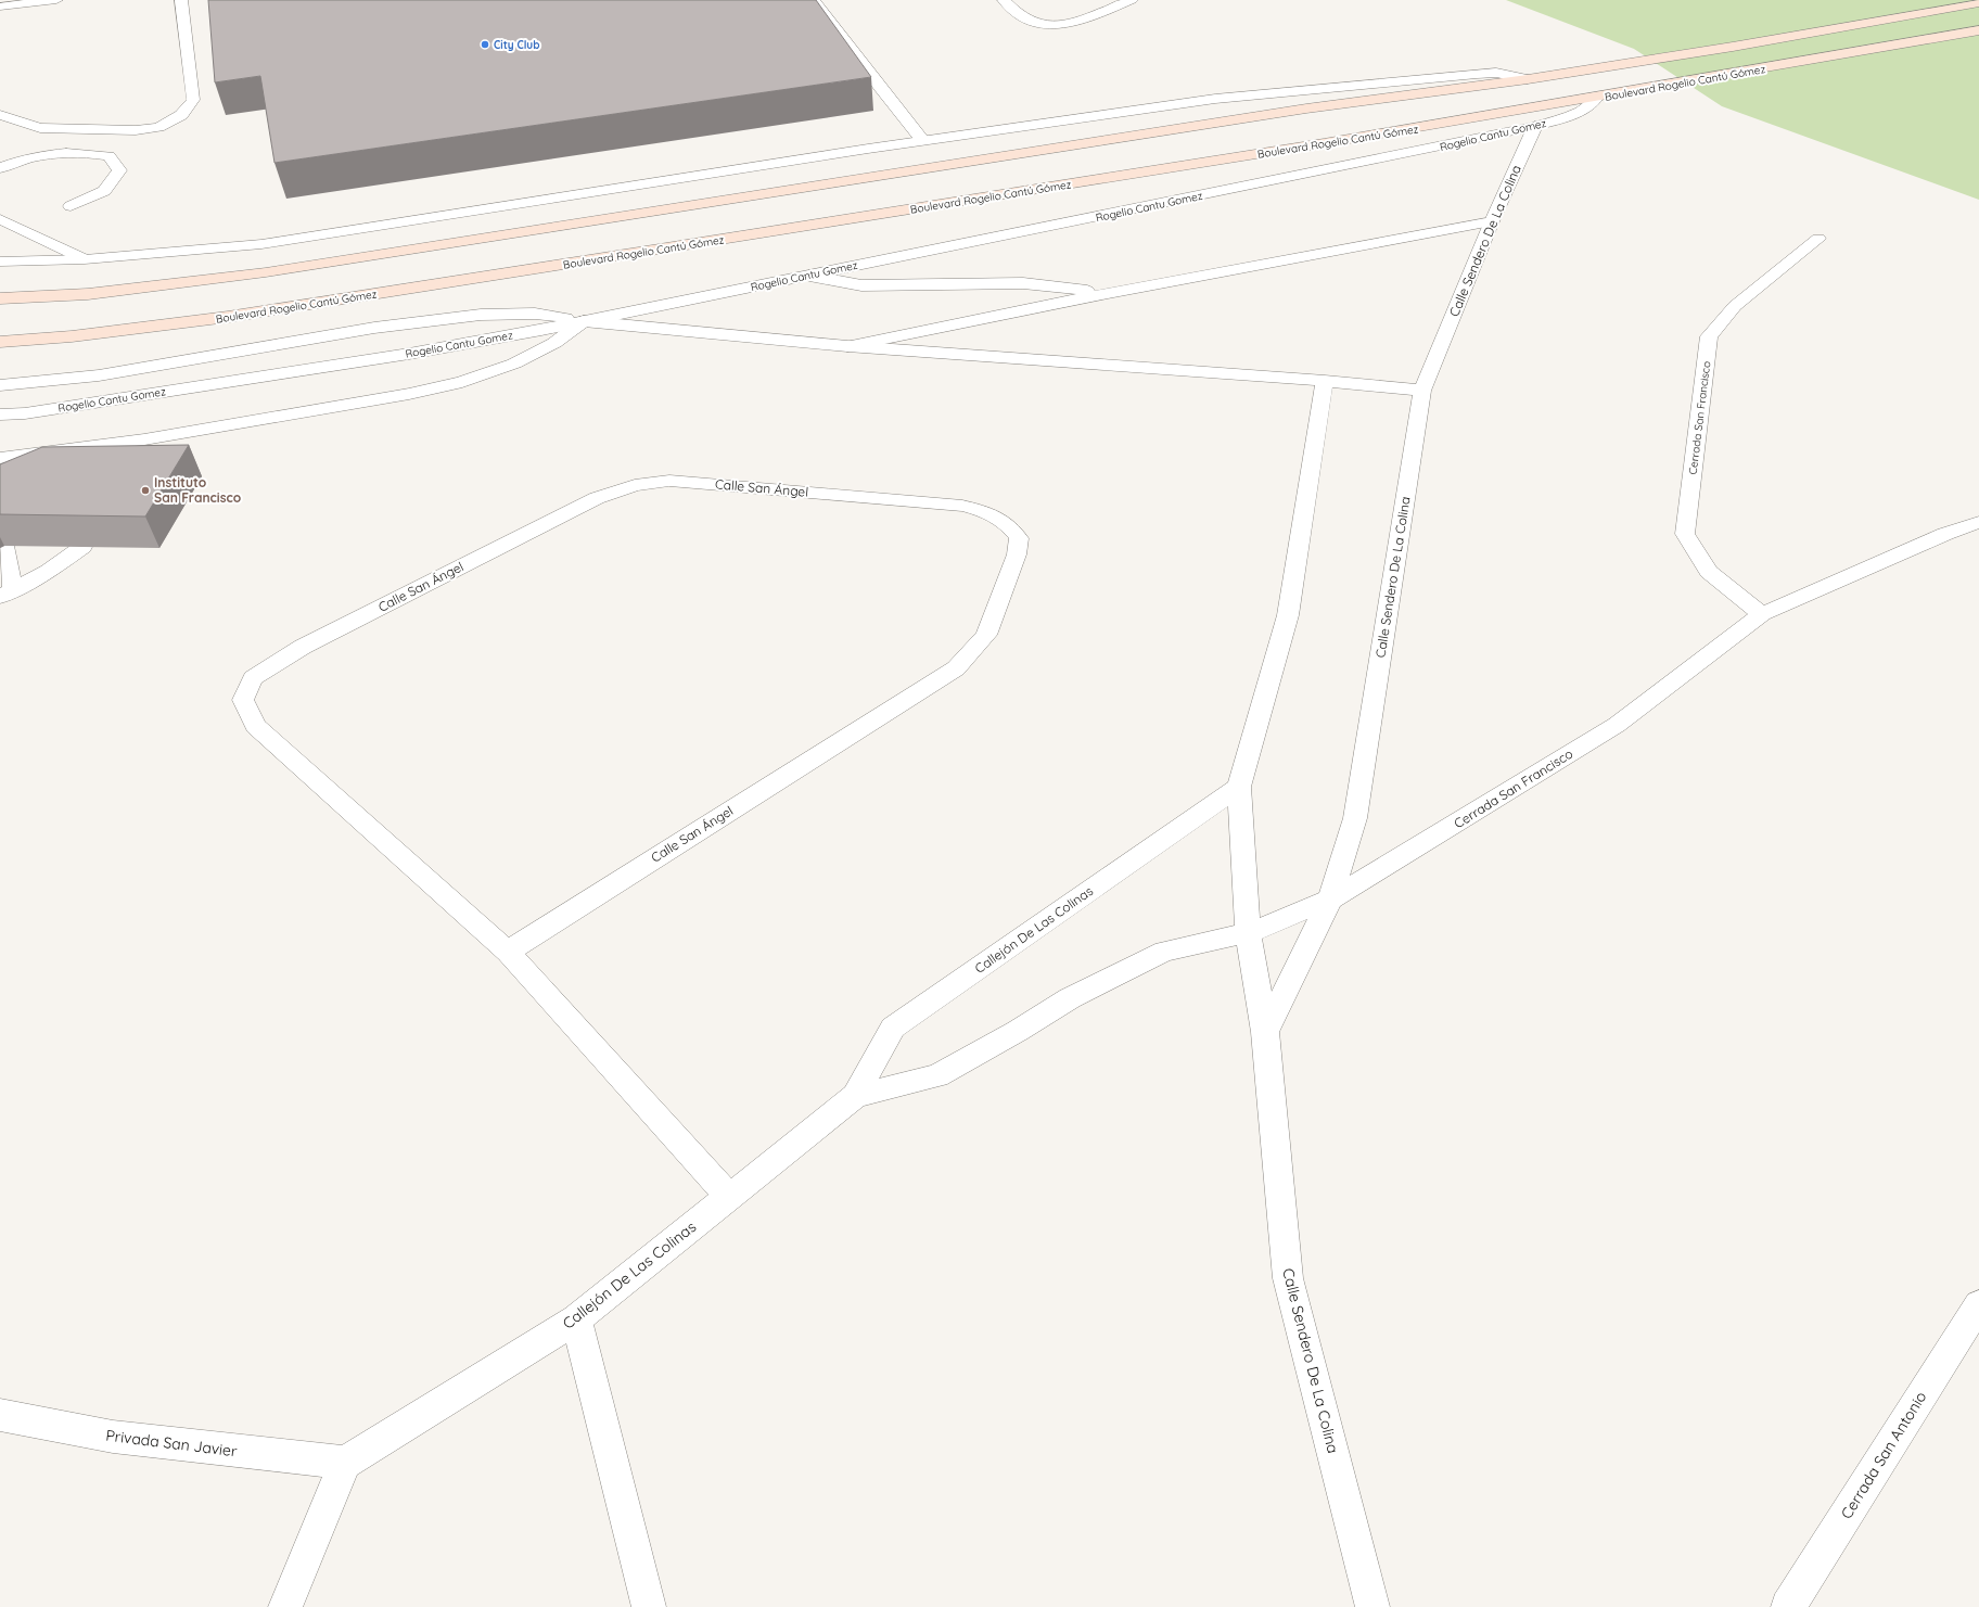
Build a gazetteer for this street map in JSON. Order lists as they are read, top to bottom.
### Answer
{
  "streets": {
    "main road": ["Boulevard Rogelio Cantú Gómez"],
    "street": [
      "Rogelio Cantu Gomez",
      "Calle Sendero De La Colina",
      "Cerrada San Francisco",
      "Calle San Ángel",
      "Callejón De Las Colinas",
      "Privada San Javier",
      "Cerrada San Antonio"
    ]
  },
  "crossings": [
    ["Boulevard Rogelio Cantú Gómez", "Rogelio Cantu Gomez"],
    ["Rogelio Cantu Gomez", "Calle Sendero De La Colina"],
    ["Calle Sendero De La Colina", "Cerrada San Francisco"],
    ["Calle Sendero De La Colina", "Callejón De Las Colinas"],
    ["Cerrada San Francisco", "Callejón De Las Colinas"],
    ["Calle San Ángel", "Callejón De Las Colinas"],
    ["Callejón De Las Colinas", "Privada San Javier"]
  ],
  "places": ["City Club", "Instituto San Francisco"]
}
